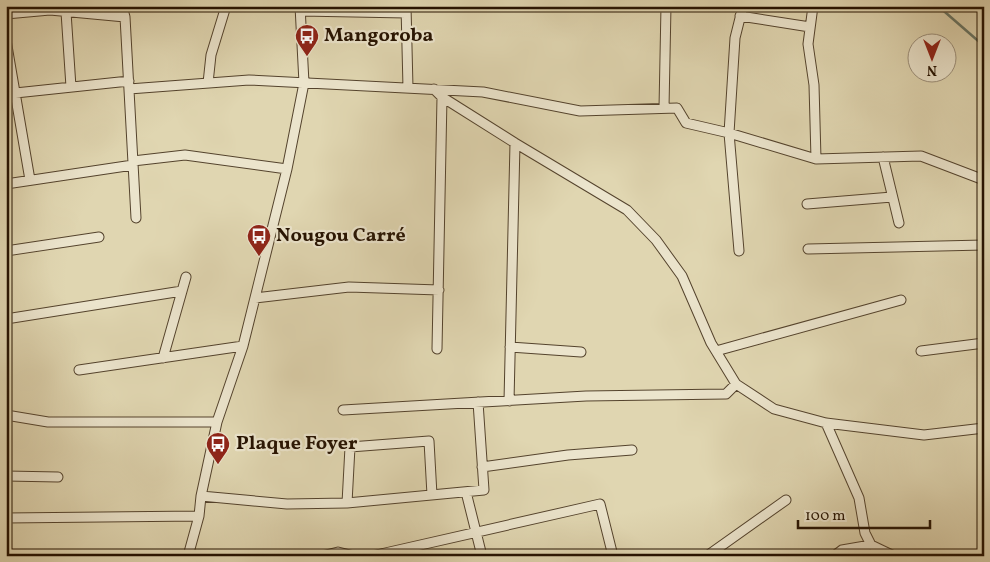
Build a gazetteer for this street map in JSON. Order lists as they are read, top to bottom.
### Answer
{
  "places": {
    "bus stop": ["Mangoroba", "Nougou Carré", "Plaque Foyer"]
  },
  "scale_bar": "100 m",
  "north": "bottom"
}
